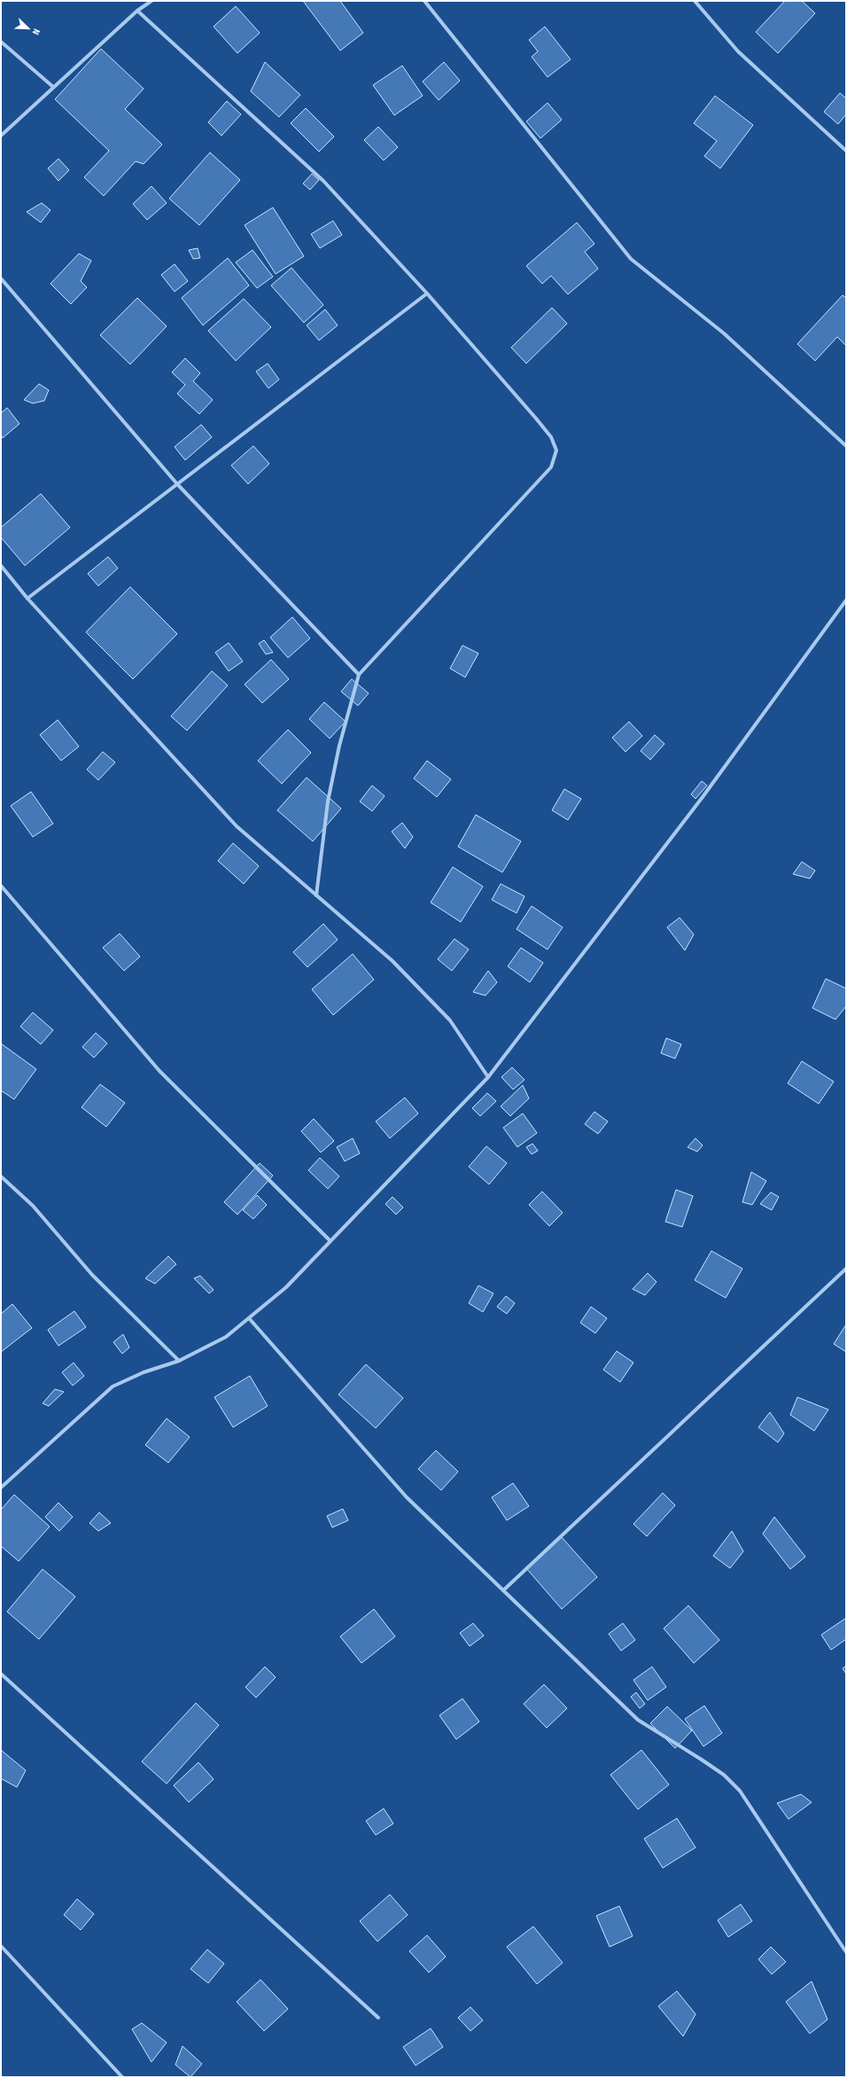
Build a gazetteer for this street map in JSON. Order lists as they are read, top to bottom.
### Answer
{
  "north": "bottom right"
}
